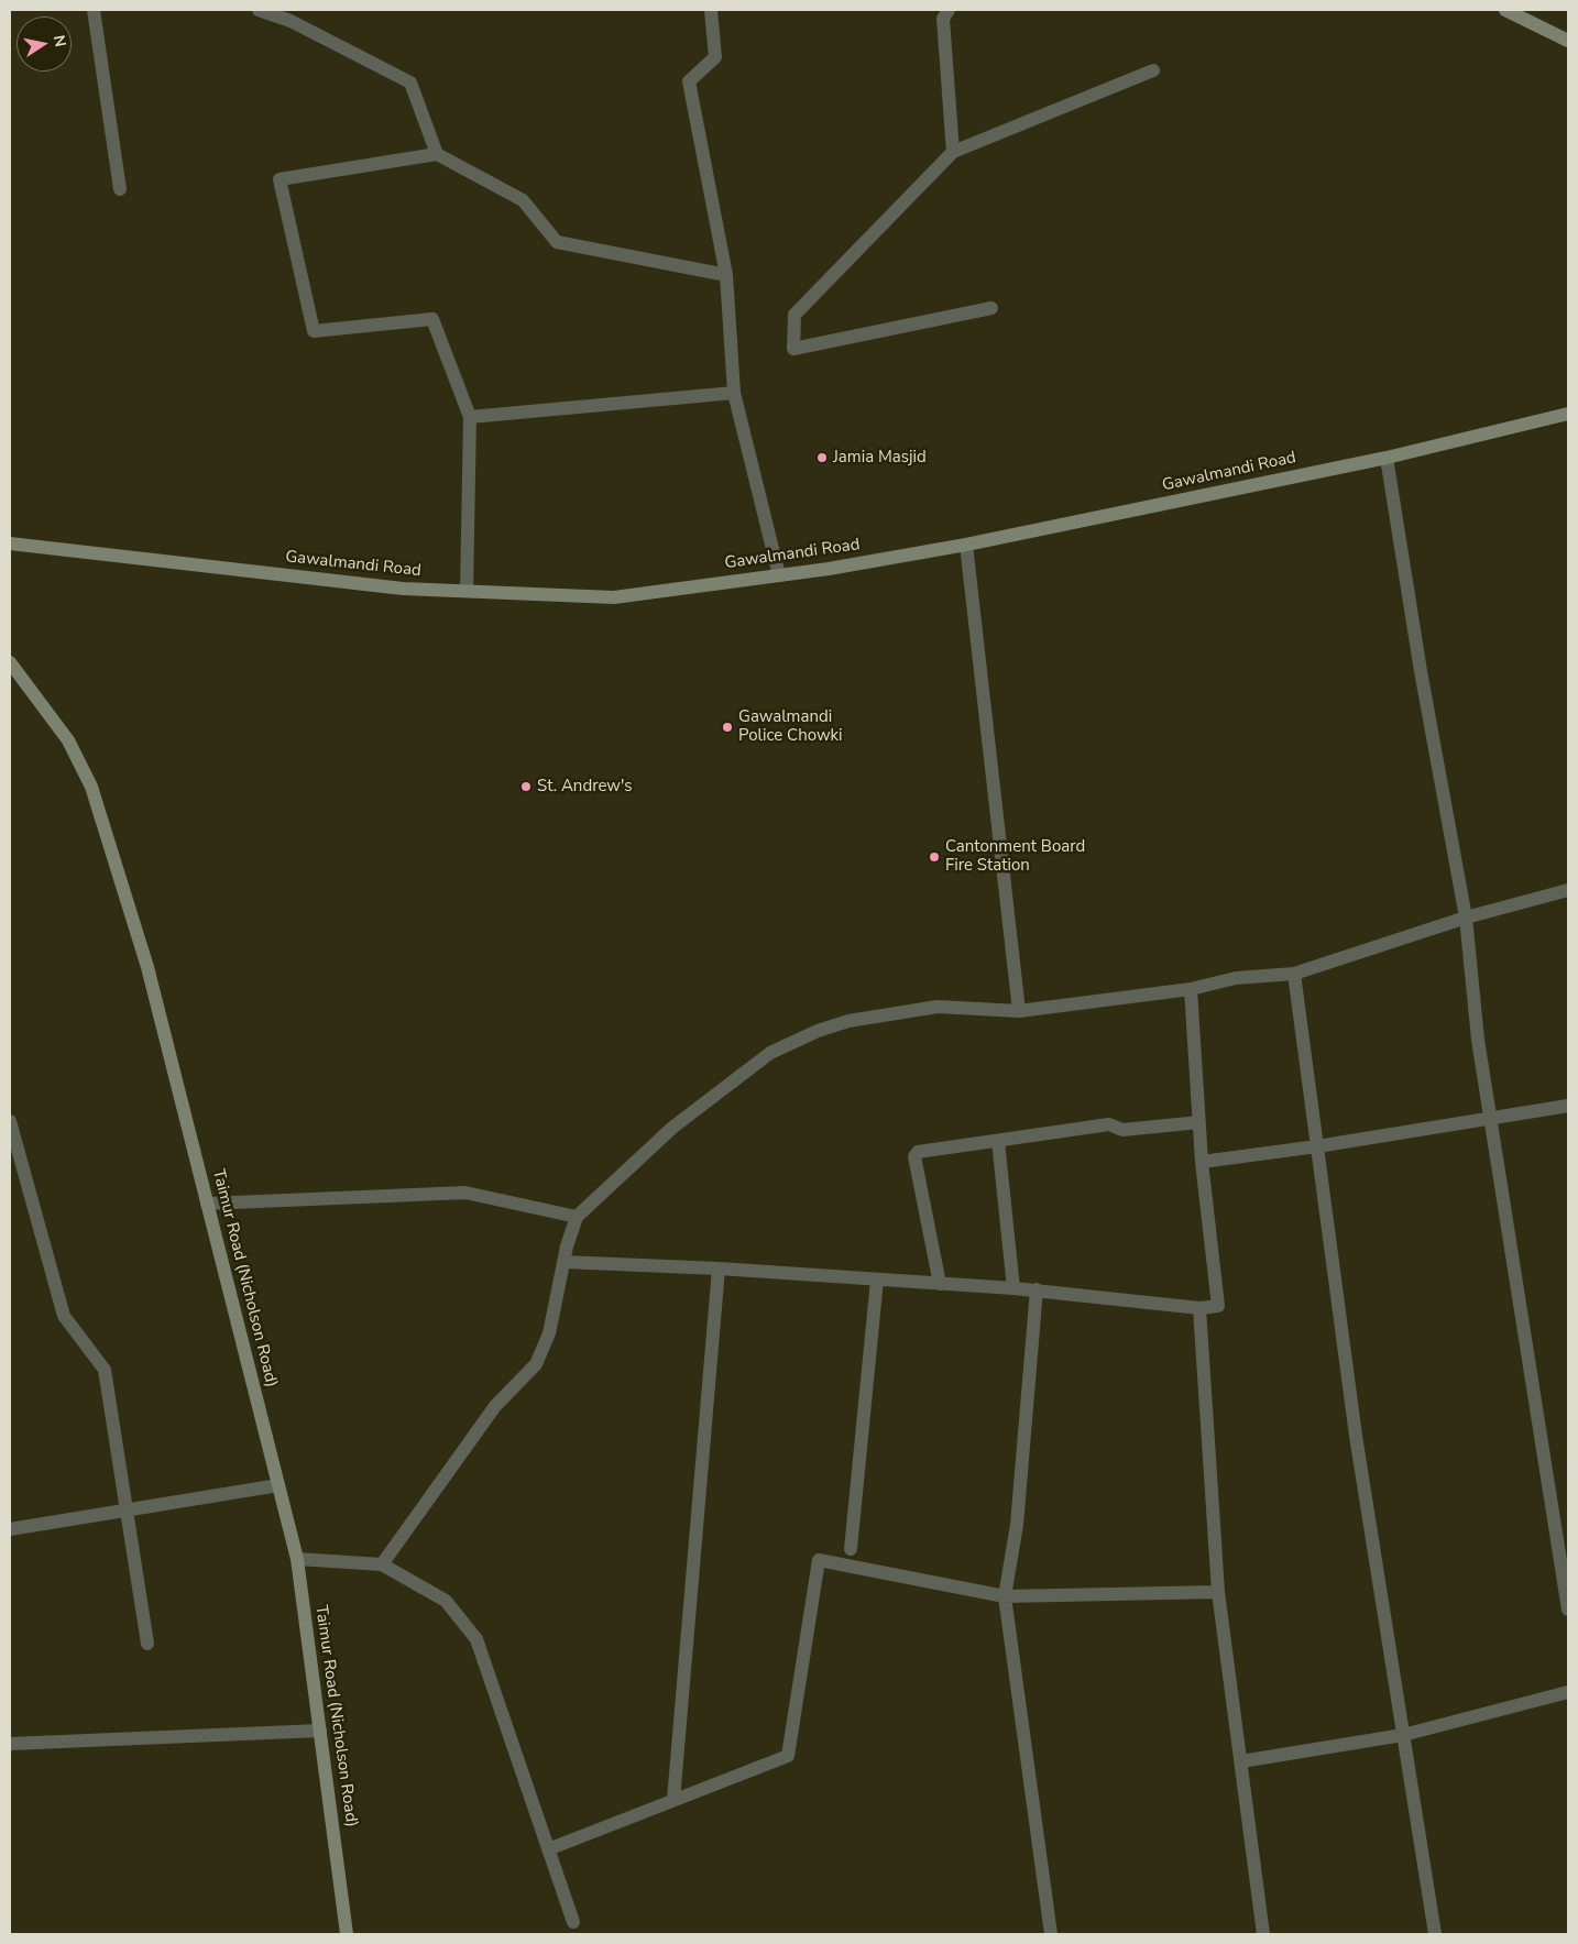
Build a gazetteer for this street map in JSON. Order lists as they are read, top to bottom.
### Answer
{
  "streets": {
    "street": ["Gawalmandi Road", "Taimur Road (Nicholson Road)"]
  },
  "places": [
    "Jamia Masjid",
    "Gawalmandi Police Chowki",
    "St. Andrew's",
    "Cantonment Board Fire Station"
  ],
  "north": "right"
}
